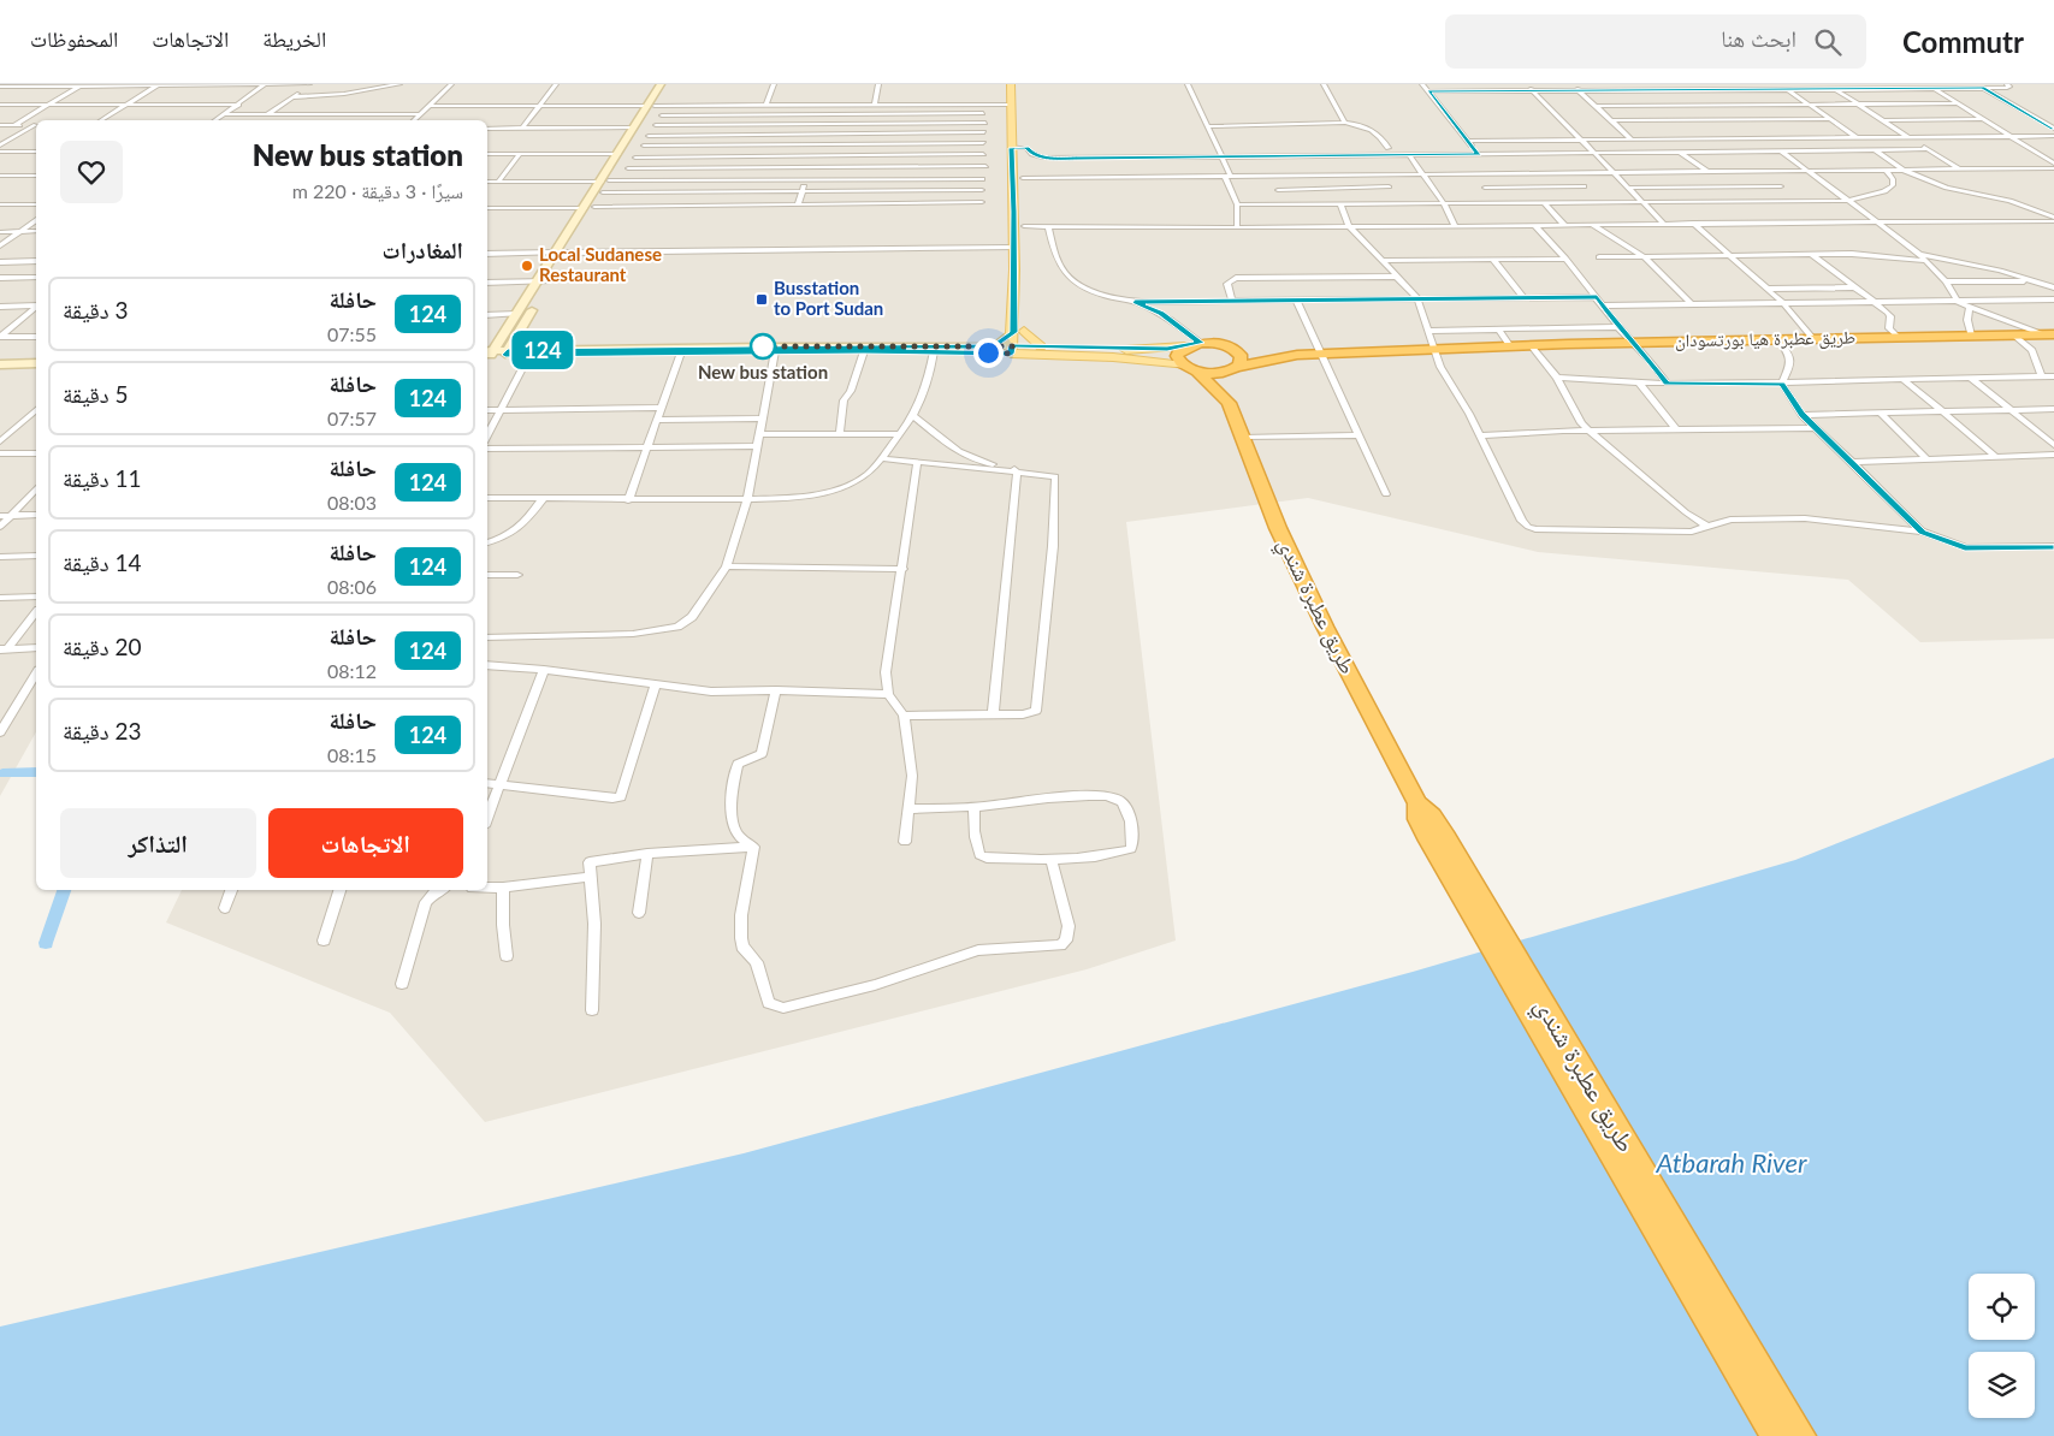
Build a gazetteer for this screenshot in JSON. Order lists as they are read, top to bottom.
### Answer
{
  "streets": {
    "highway": ["طريق عطبرة هيا بورتسودان", "طريق عطبرة شندي"]
  },
  "water": ["Atbarah River"],
  "places": {
    "other": ["Local Sudanese Restaurant", "New bus station"],
    "transit": ["Busstation to Port Sudan"]
  },
  "lines": ["bus line 124"],
  "page": {
    "header": "Commutr",
    "search": "ابحث هنا",
    "nav": ["الخريطة", "الاتجاهات", "المحفوظات"],
    "on_map": "124",
    "heading": [
      ["New bus station", "سيرًا · 3 دقيقة · 220 m"],
      "المغادرات"
    ],
    "list": [
      {
        "mark": "124",
        "name": "حافلة",
        "note": "07:55",
        "value": "3 دقيقة"
      },
      {
        "mark": "124",
        "name": "حافلة",
        "note": "07:57",
        "value": "5 دقيقة"
      },
      {
        "mark": "124",
        "name": "حافلة",
        "note": "08:03",
        "value": "11 دقيقة"
      },
      {
        "mark": "124",
        "name": "حافلة",
        "note": "08:06",
        "value": "14 دقيقة"
      },
      {
        "mark": "124",
        "name": "حافلة",
        "note": "08:12",
        "value": "20 دقيقة"
      },
      {
        "mark": "124",
        "name": "حافلة",
        "note": "08:15",
        "value": "23 دقيقة"
      }
    ],
    "buttons": ["الاتجاهات", "التذاكر"]
  }
}
